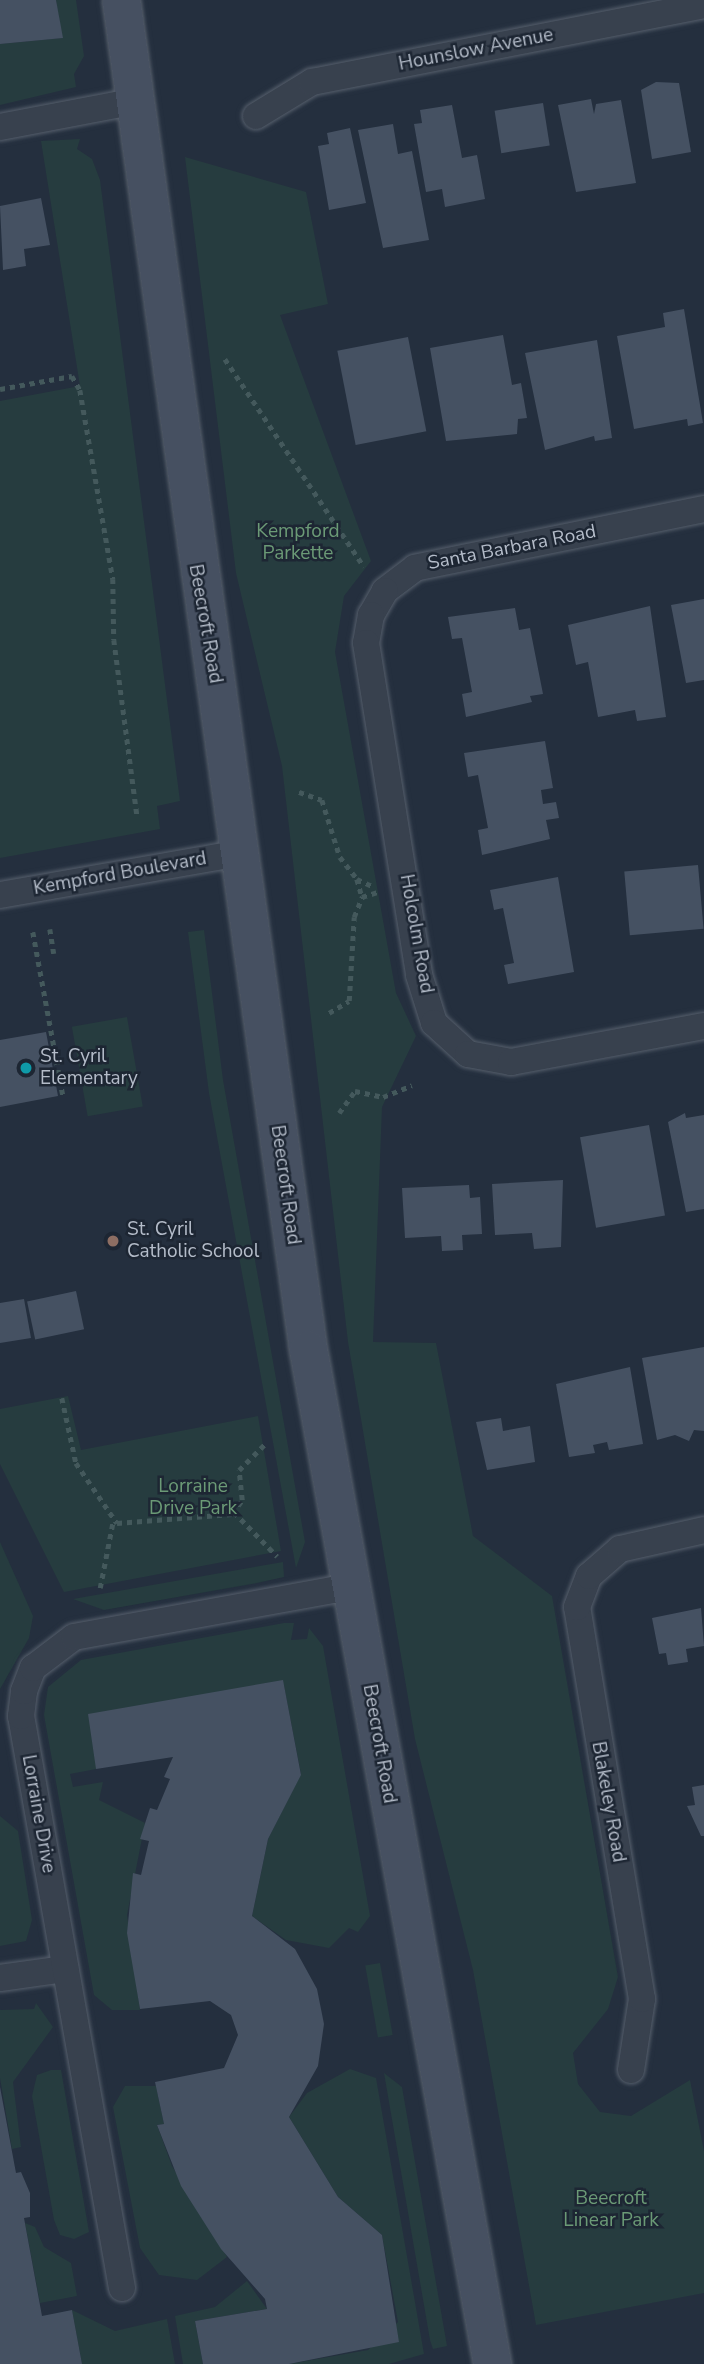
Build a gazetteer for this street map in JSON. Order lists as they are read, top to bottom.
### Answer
{
  "streets": {
    "street": [
      "Hounslow Avenue",
      "Santa Barbara Road",
      "Beecroft Road",
      "Kempford Boulevard",
      "Holcolm Road",
      "Blakeley Road",
      "Lorraine Drive"
    ]
  },
  "crossings": [
    ["Santa Barbara Road", "Holcolm Road"],
    ["Beecroft Road", "Kempford Boulevard"],
    ["Beecroft Road", "Lorraine Drive"]
  ],
  "parks": ["Kempford Parkette", "Lorraine Drive Park", "Beecroft Linear Park"],
  "places": ["St. Cyril Elementary", "St. Cyril Catholic School"]
}
